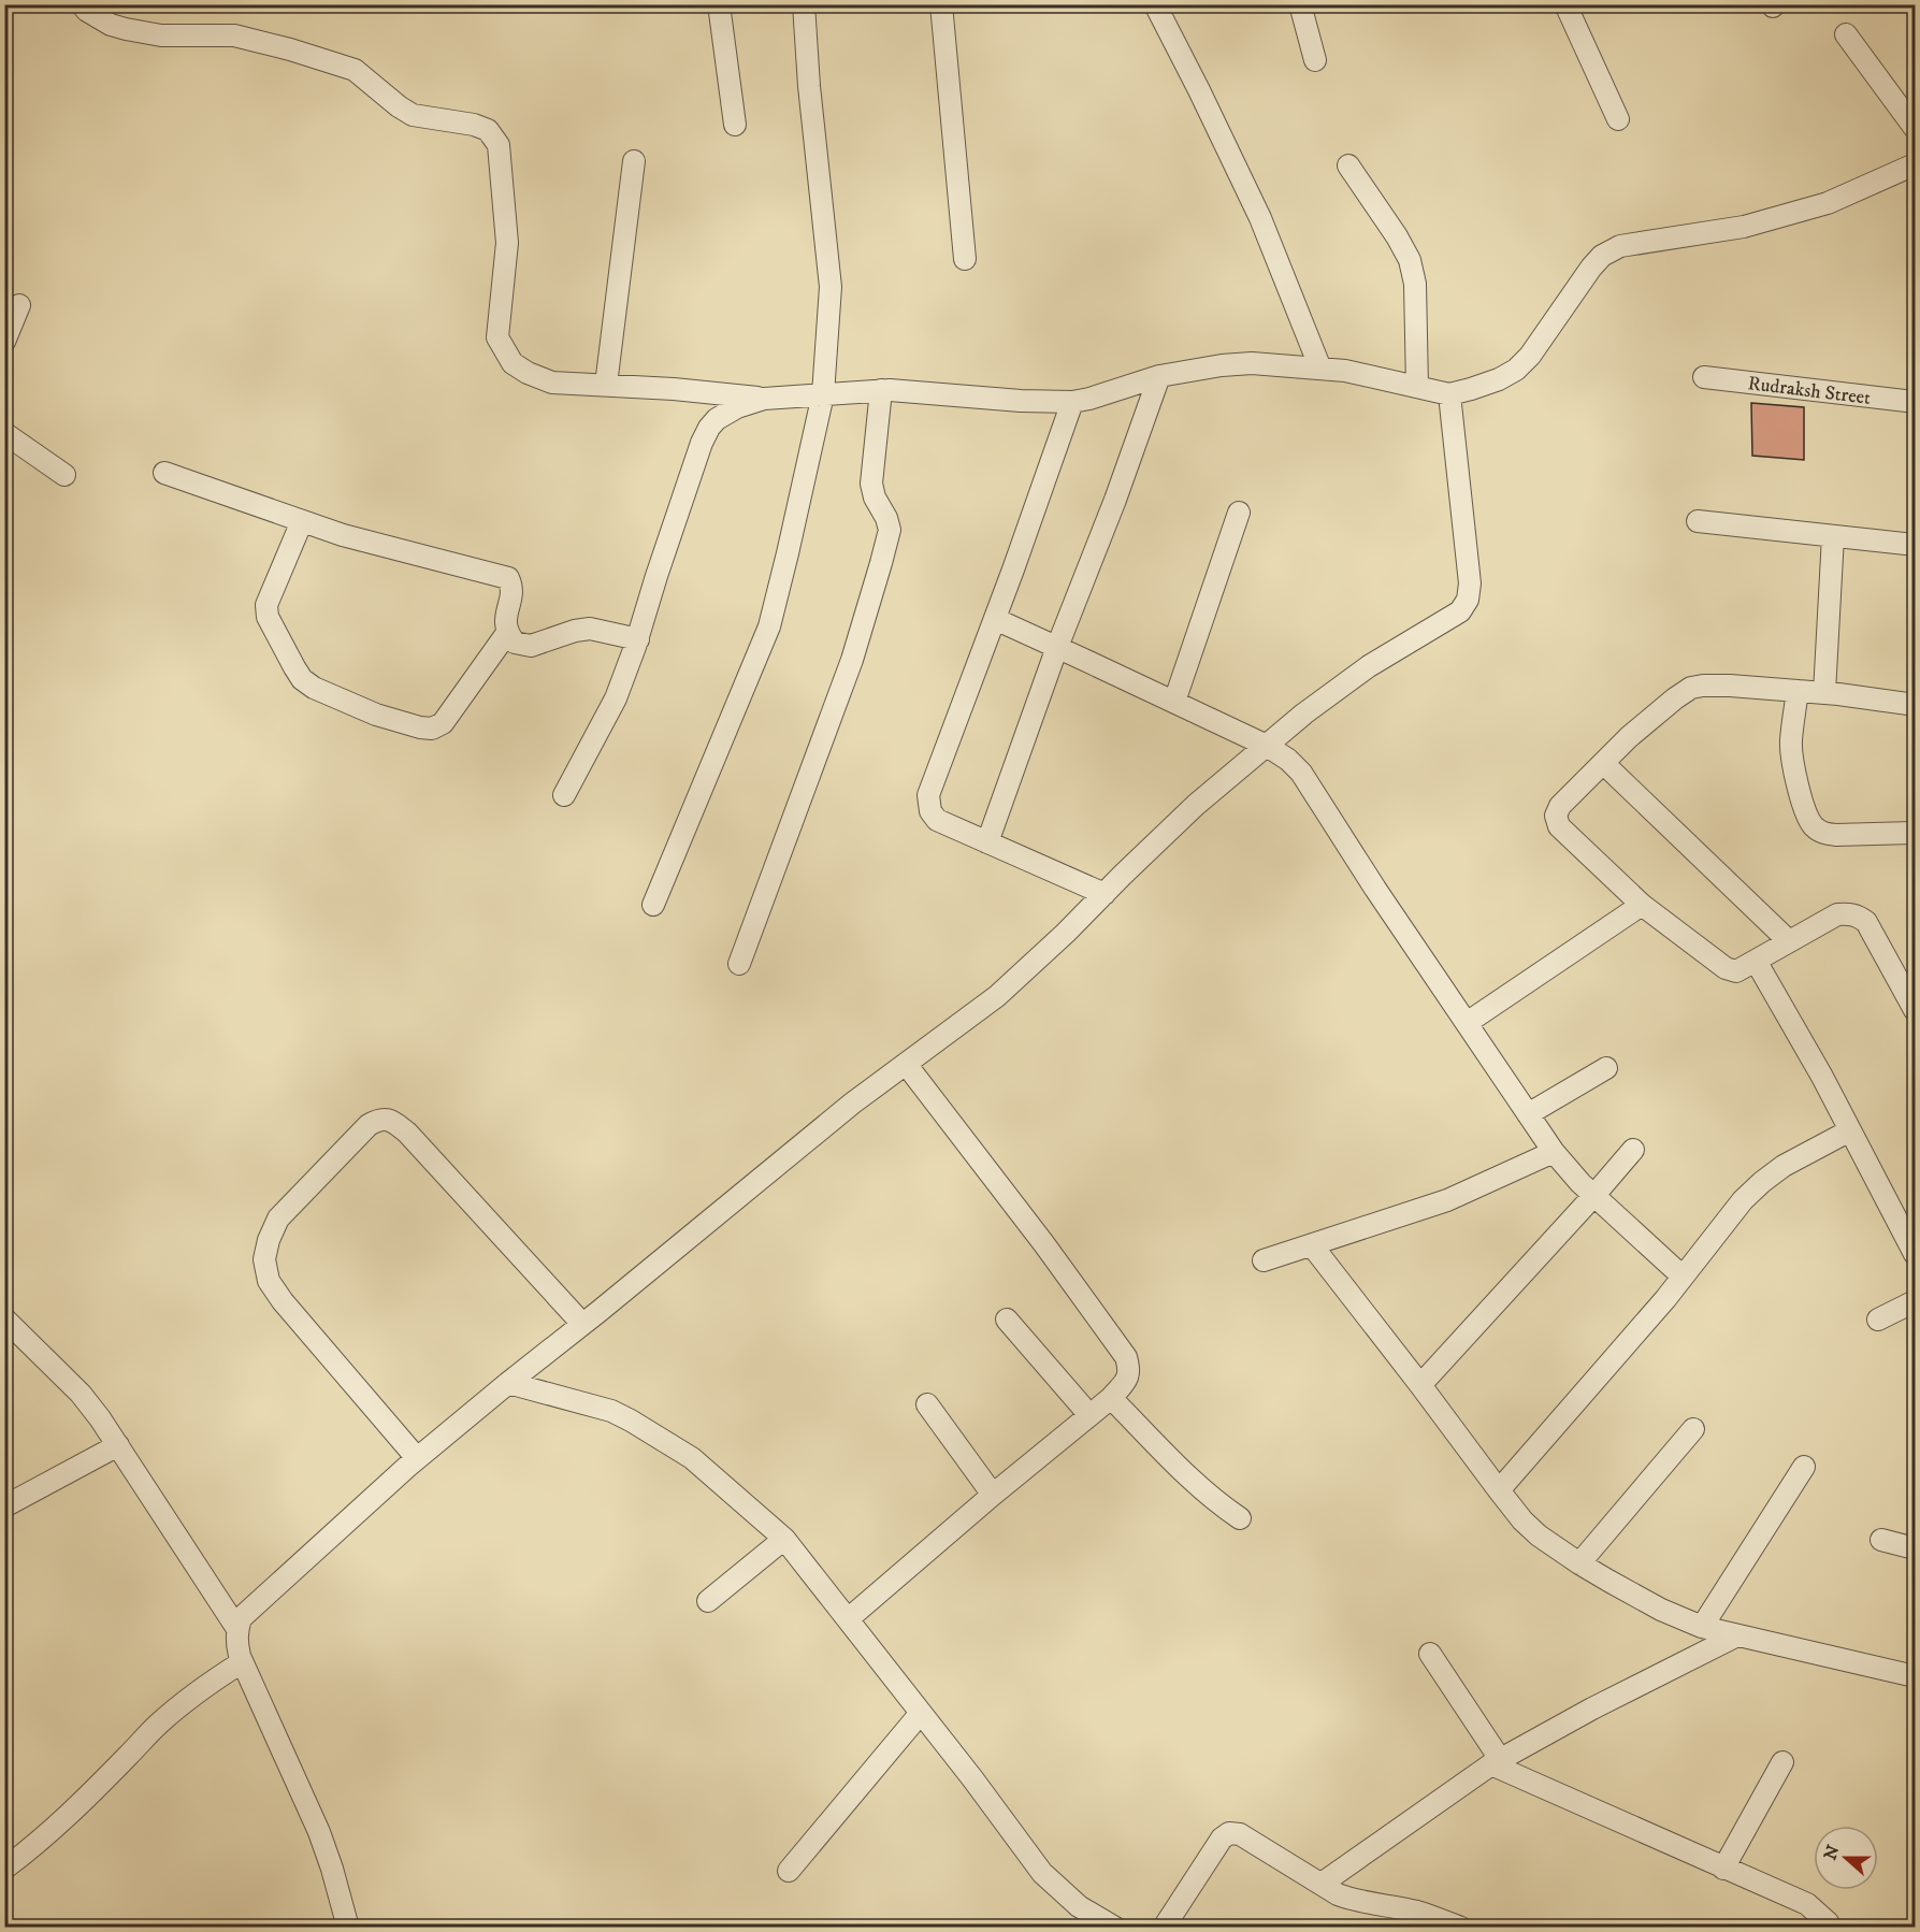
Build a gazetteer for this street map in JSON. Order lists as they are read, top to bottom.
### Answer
{
  "streets": {
    "street": ["Rudraksh Street"]
  },
  "north": "left"
}
